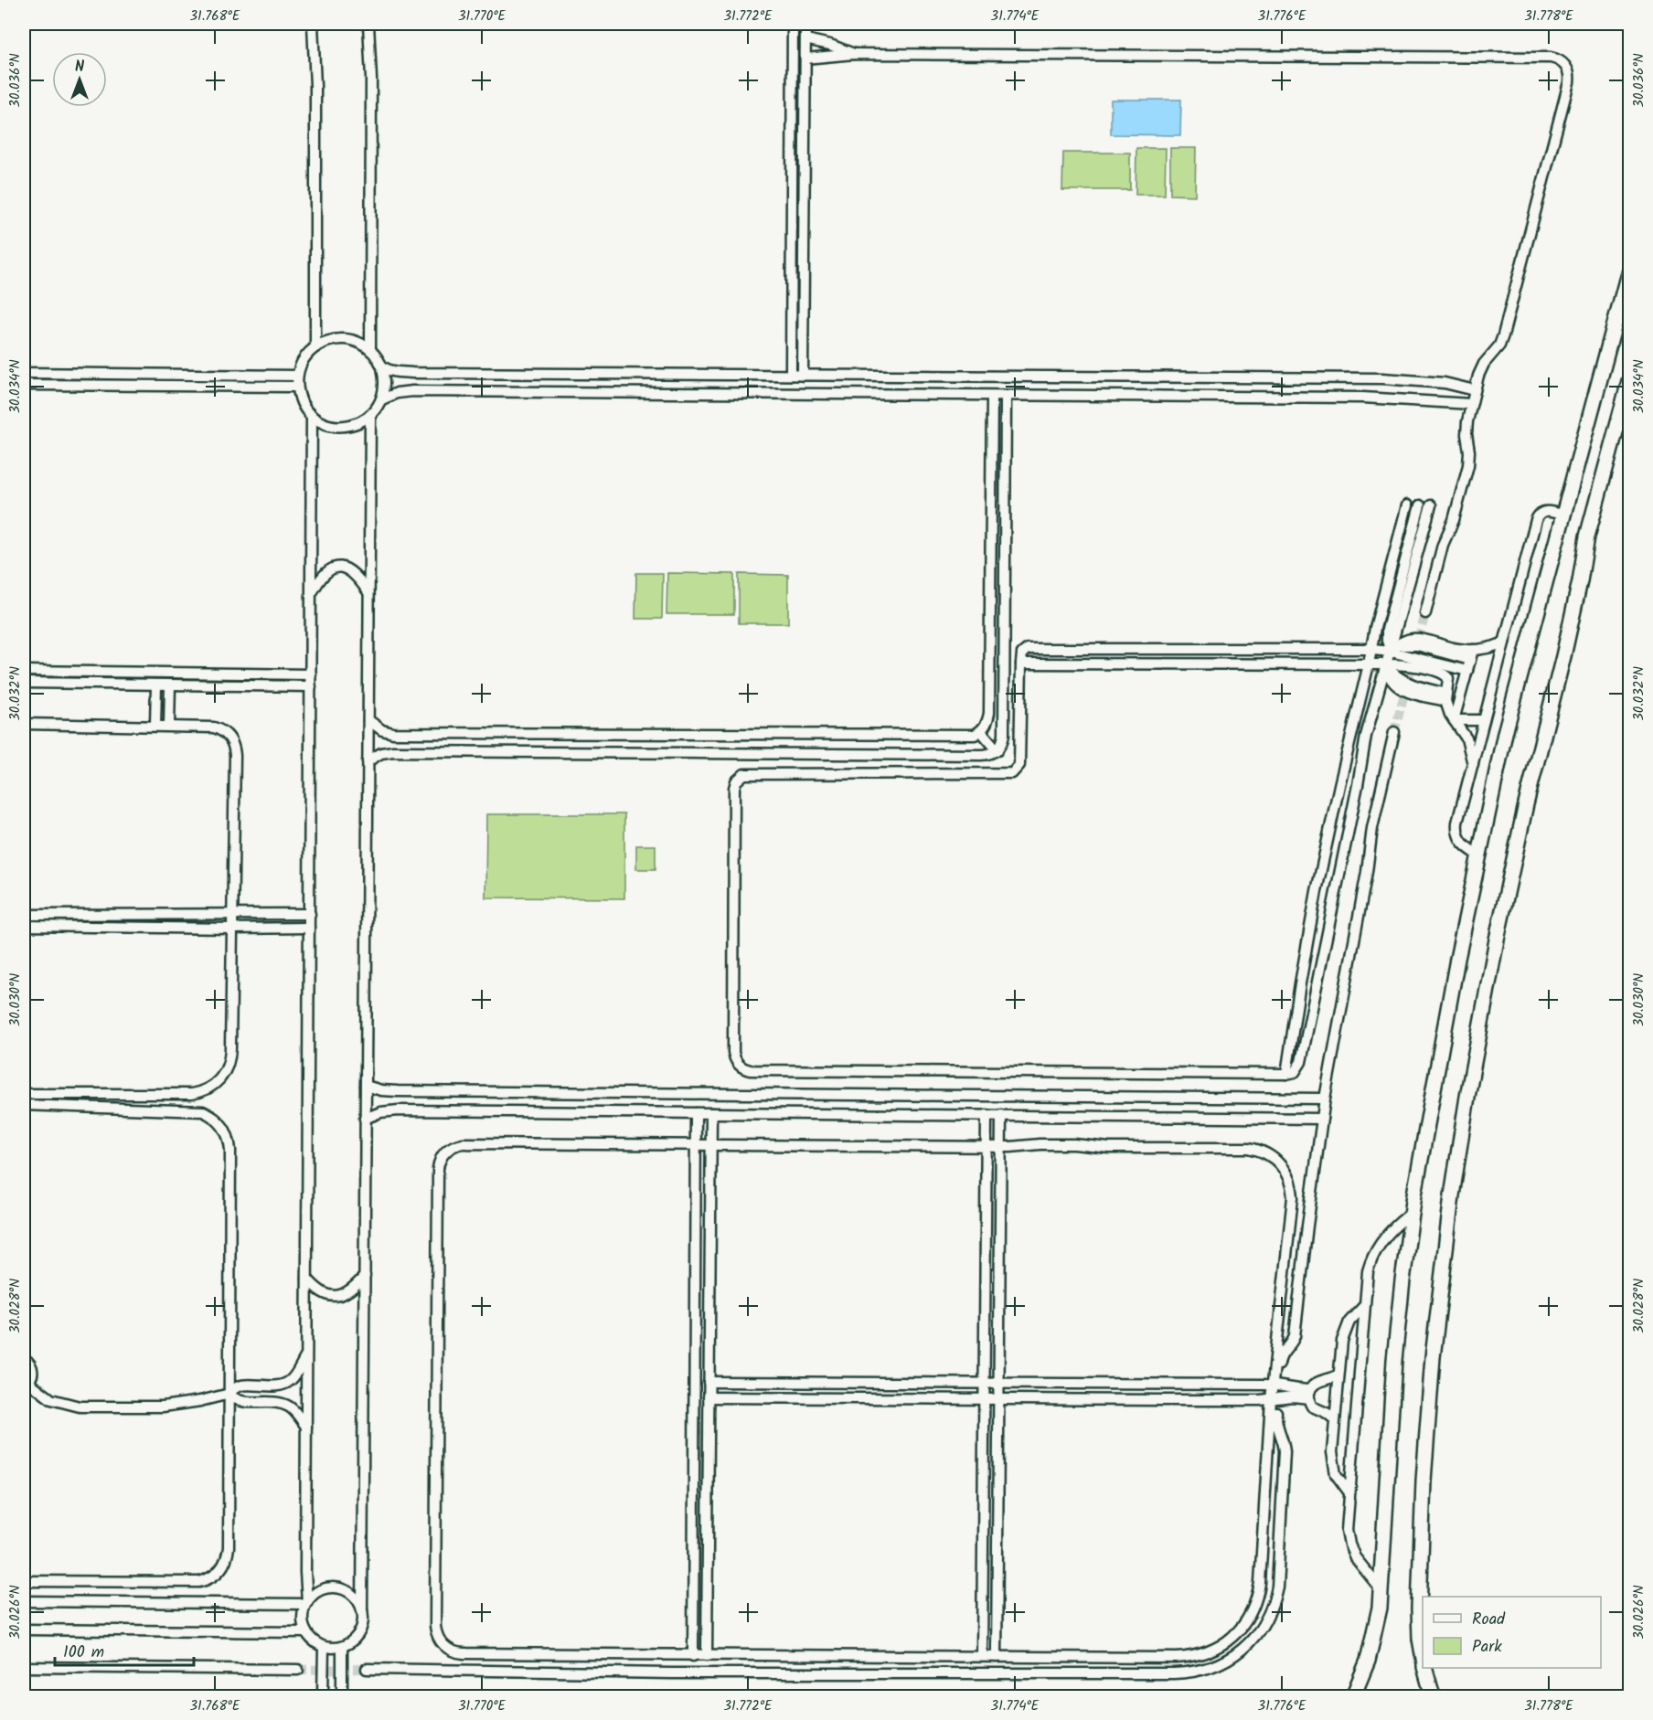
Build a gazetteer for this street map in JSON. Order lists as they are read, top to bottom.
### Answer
{
  "legend": ["Road", "Park"],
  "scale_bar": "100 m",
  "north": "top",
  "coordinates": [
    "31.768°E",
    "31.770°E",
    "31.772°E",
    "31.774°E",
    "31.776°E",
    "31.778°E",
    "30.036°N",
    "30.034°N",
    "30.032°N",
    "30.030°N",
    "30.028°N",
    "30.026°N"
  ]
}
